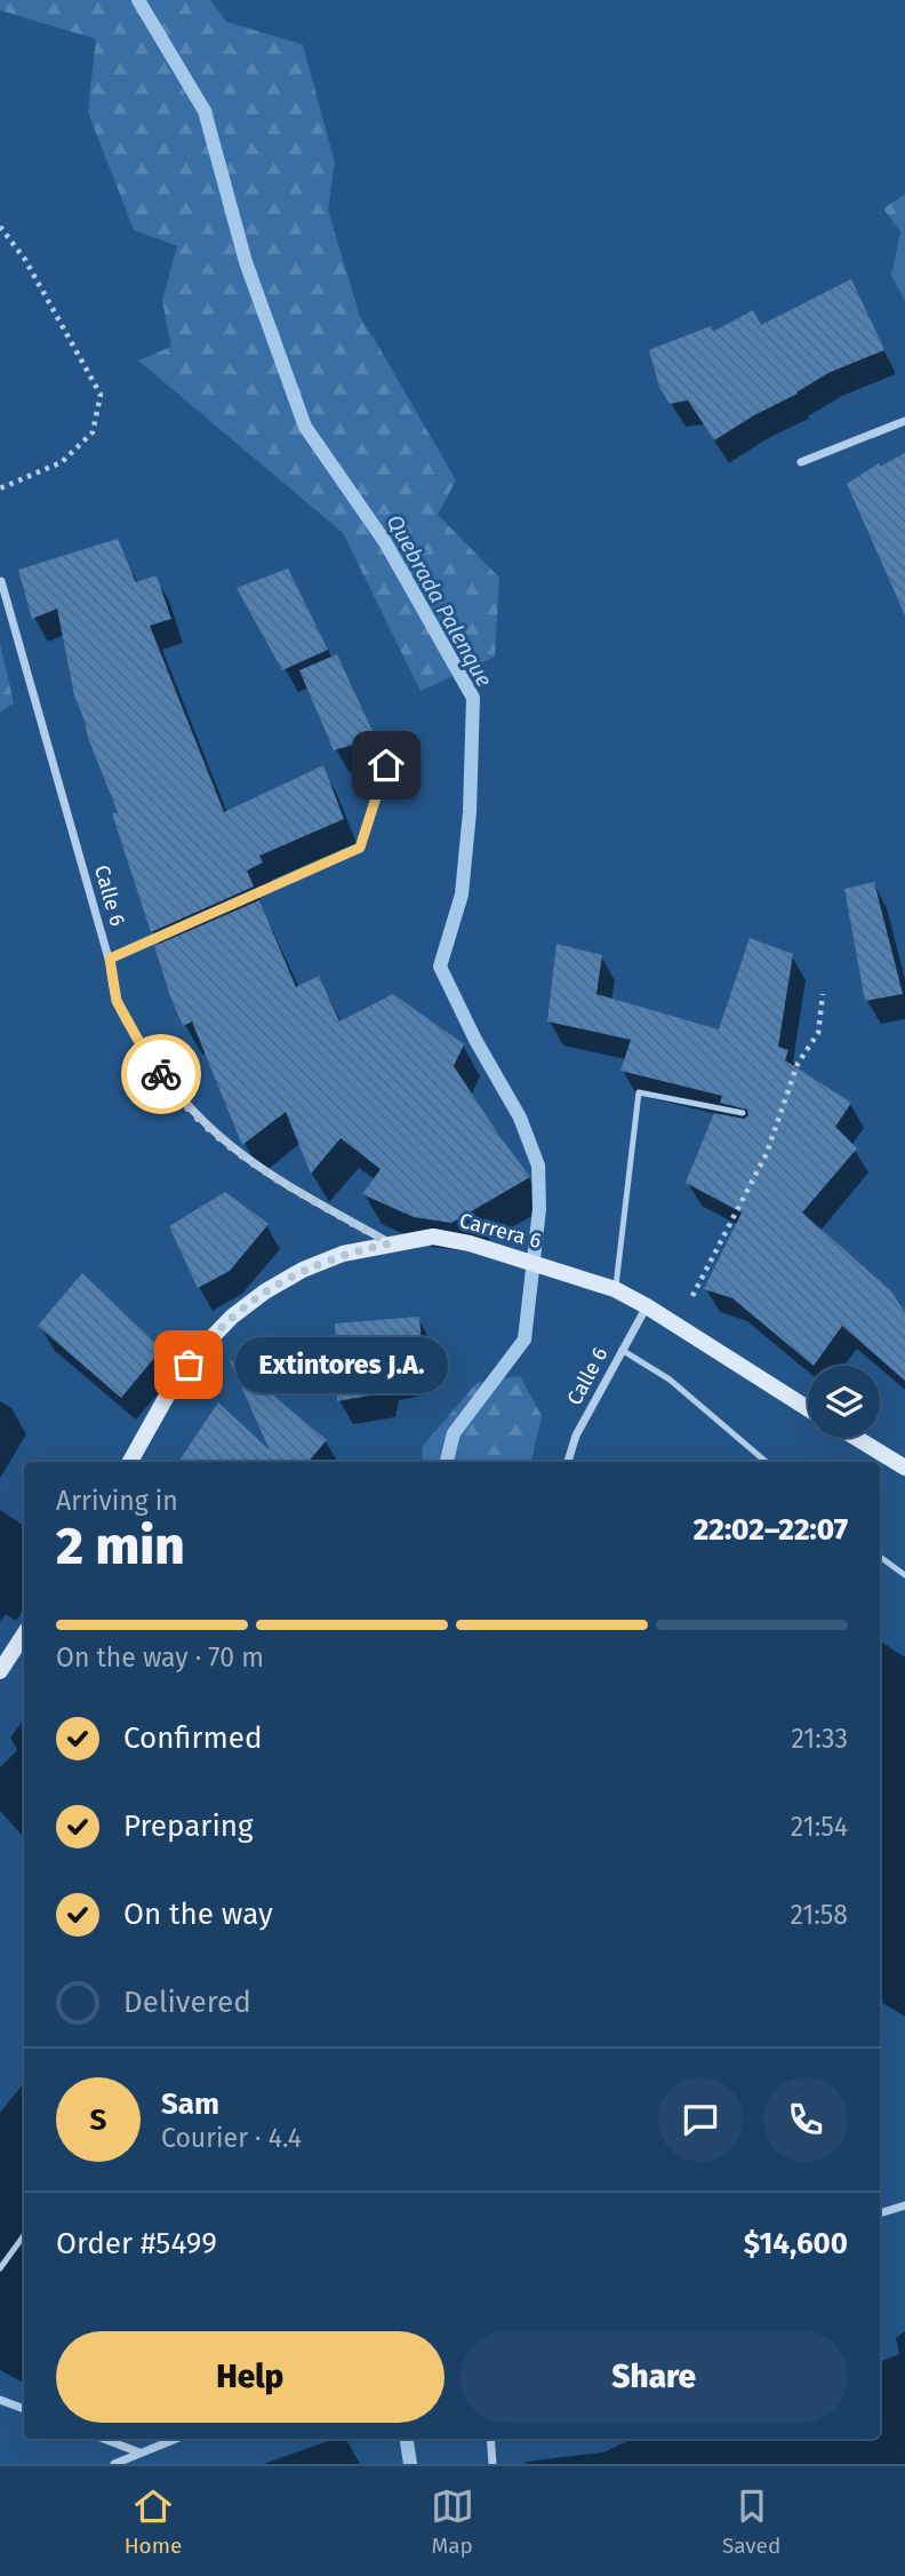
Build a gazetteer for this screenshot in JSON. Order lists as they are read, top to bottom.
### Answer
{
  "streets": {
    "main road": ["Carrera 6"],
    "street": ["Calle 6"]
  },
  "crossings": [
    ["Calle 6", "Carrera 6"]
  ],
  "water": ["Quebrada Palenque"],
  "places": ["Extintores J.A."],
  "page": {
    "bubble": "Extintores J.A.",
    "heading": ["2 min", "Arriving in", "22:02–22:07"],
    "panel": [
      "Sam",
      "Courier · 4.4",
      "Order #5499",
      "$14,600"
    ],
    "bar": "On the way · 70 m",
    "list": [
      ["Confirmed", "21:33"],
      ["Preparing", "21:54"],
      ["On the way", "21:58"],
      "Delivered"
    ],
    "round": "S",
    "buttons": ["Help", "Share"],
    "tabs": ["Home", "Map", "Saved"]
  }
}
